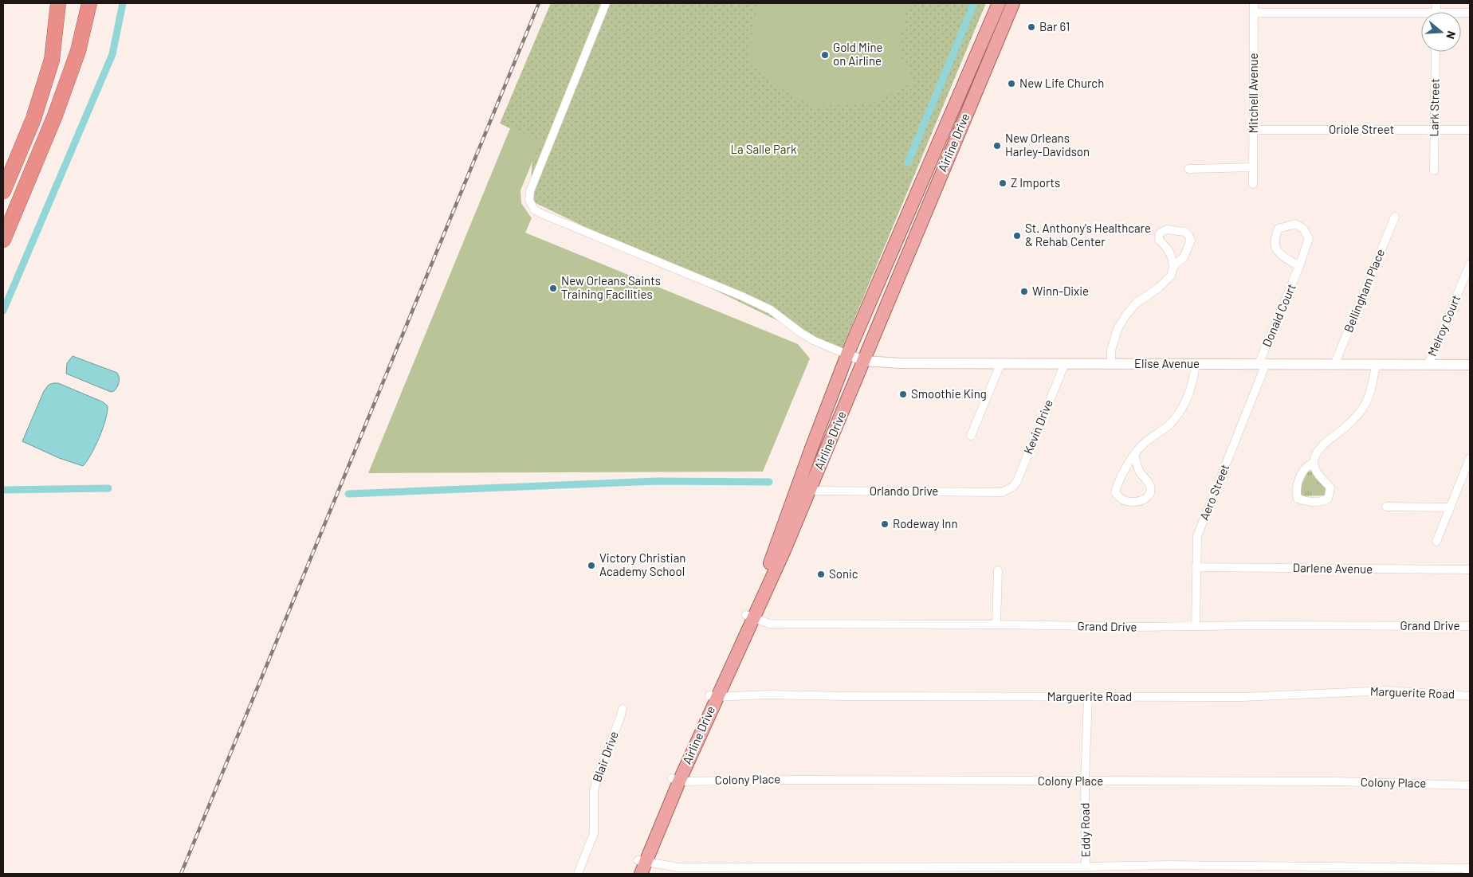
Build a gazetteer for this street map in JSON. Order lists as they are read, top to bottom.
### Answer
{
  "streets": {
    "highway": ["Airline Drive"],
    "street": [
      "Mitchell Avenue",
      "Lark Street",
      "Oriole Street",
      "Bellingham Place",
      "Donald Court",
      "Melroy Court",
      "Elise Avenue",
      "Kevin Drive",
      "Orlando Drive",
      "Aero Street",
      "Darlene Avenue",
      "Grand Drive",
      "Marguerite Road",
      "Blair Drive",
      "Colony Place",
      "Eddy Road"
    ]
  },
  "crossings": [
    ["Mitchell Avenue", "Oriole Street"],
    ["Lark Street", "Oriole Street"],
    ["Airline Drive", "Elise Avenue"],
    ["Airline Drive", "Orlando Drive"],
    ["Airline Drive", "Grand Drive"],
    ["Airline Drive", "Marguerite Road"],
    ["Airline Drive", "Colony Place"],
    ["Bellingham Place", "Elise Avenue"],
    ["Donald Court", "Elise Avenue"],
    ["Donald Court", "Aero Street"],
    ["Melroy Court", "Elise Avenue"],
    ["Elise Avenue", "Kevin Drive"],
    ["Elise Avenue", "Aero Street"],
    ["Kevin Drive", "Orlando Drive"],
    ["Aero Street", "Darlene Avenue"],
    ["Aero Street", "Grand Drive"],
    ["Marguerite Road", "Eddy Road"],
    ["Colony Place", "Eddy Road"]
  ],
  "parks": ["La Salle Park"],
  "places": [
    "Bar 61",
    "Gold Mine on Airline",
    "New Life Church",
    "New Orleans Harley-Davidson",
    "Z Imports",
    "St. Anthony's Healthcare & Rehab Center",
    "New Orleans Saints Training Facilities",
    "Winn-Dixie",
    "Smoothie King",
    "Rodeway Inn",
    "Victory Christian Academy School",
    "Sonic"
  ],
  "north": "right"
}
